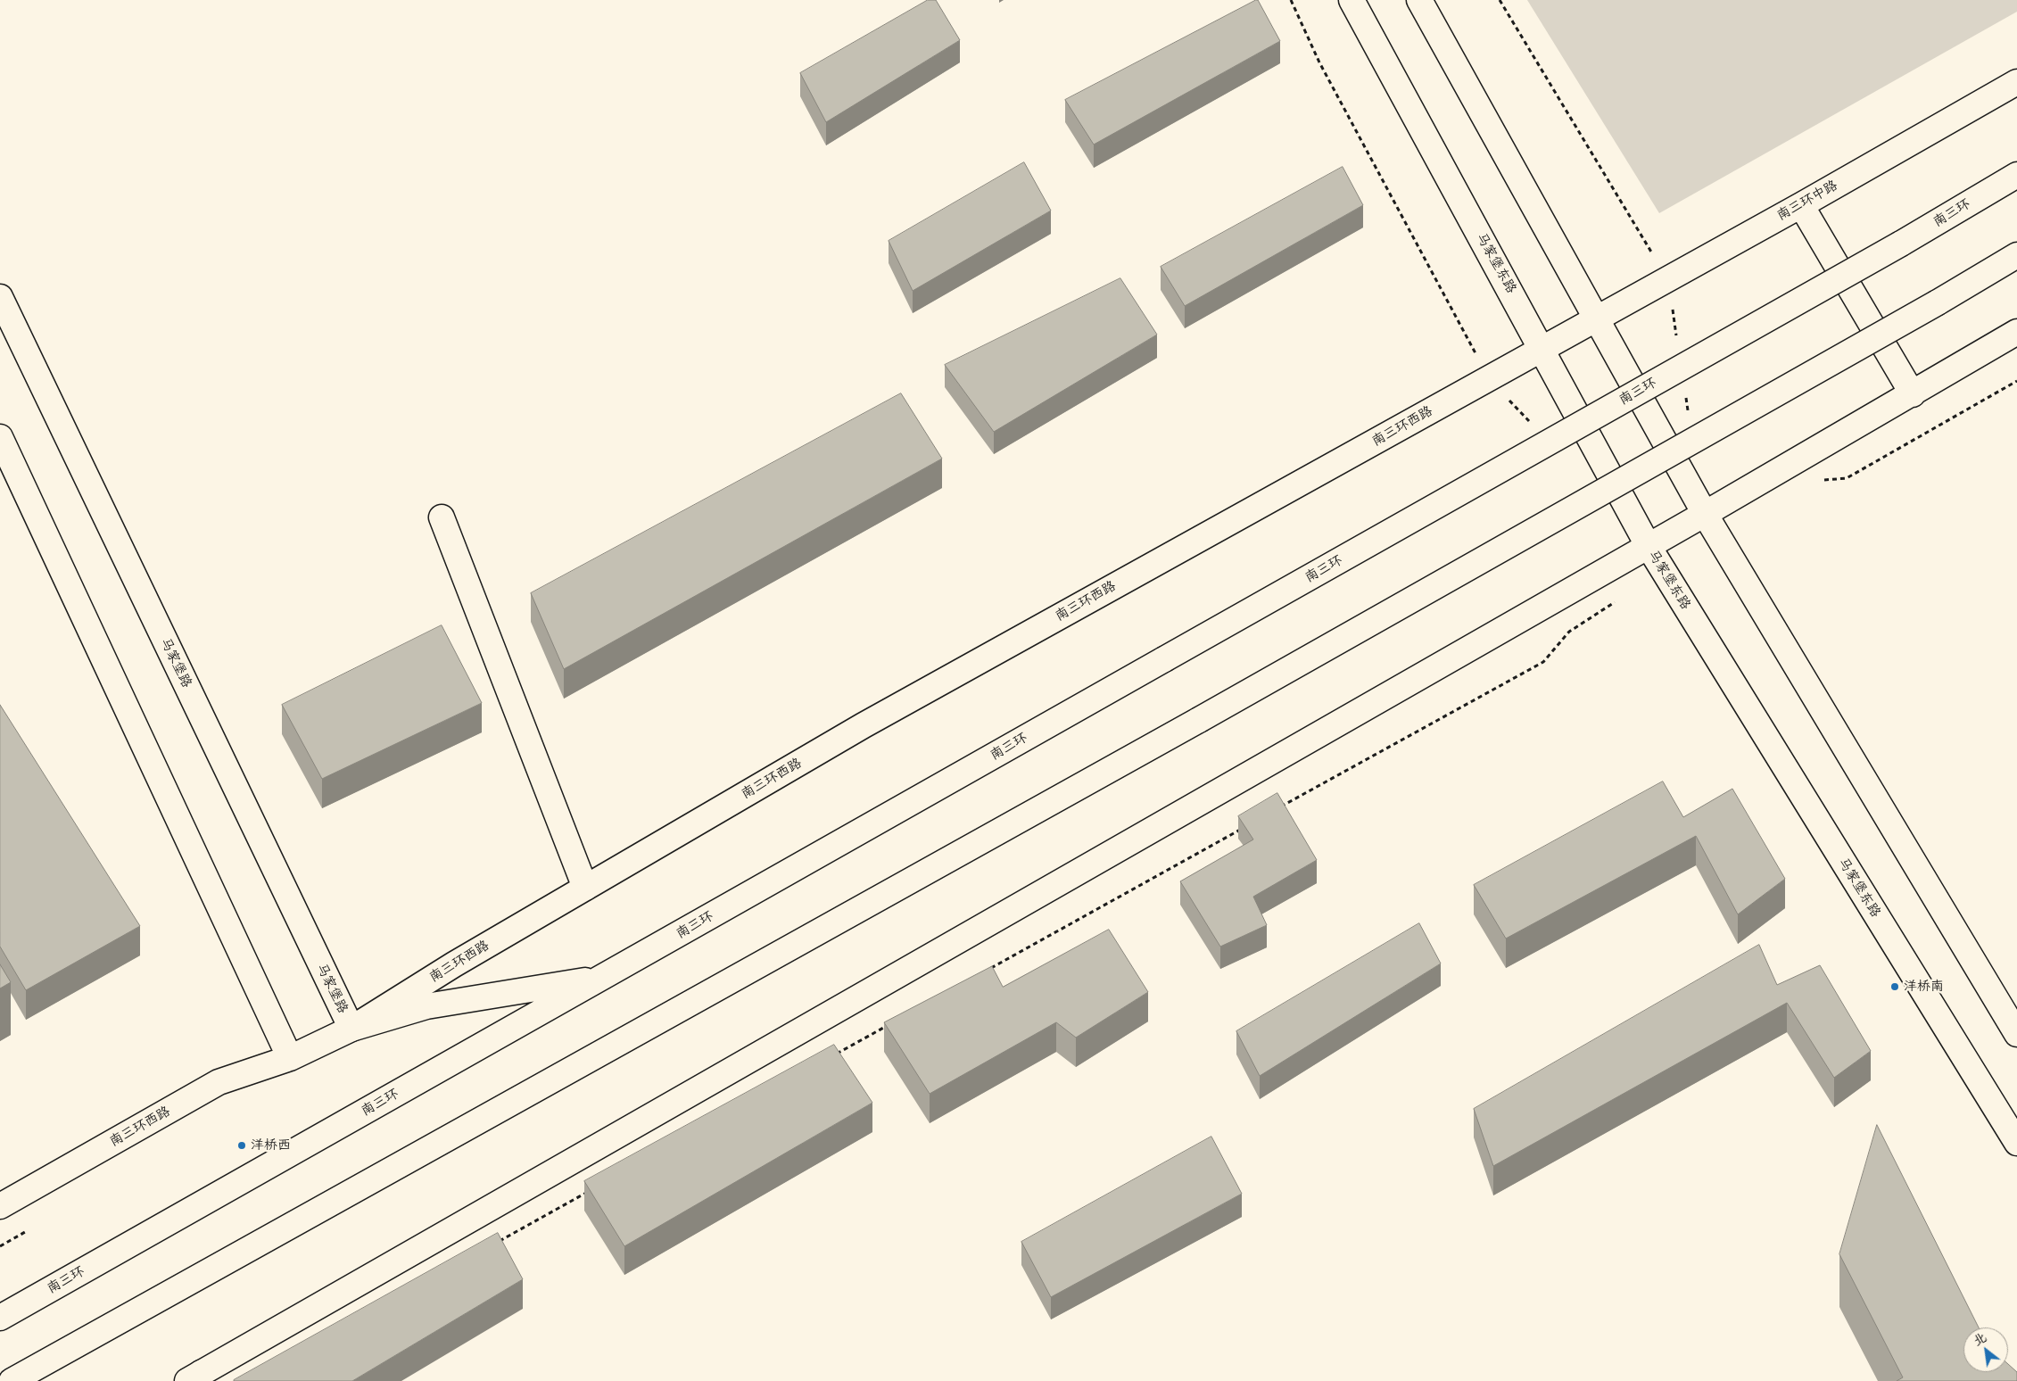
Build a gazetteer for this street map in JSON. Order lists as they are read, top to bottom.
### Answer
{
  "streets": {
    "main road": [
      "南三环中路",
      "南三环",
      "马家堡东路",
      "南三环西路",
      "马家堡路"
    ]
  },
  "crossings": [
    ["南三环中路", "马家堡东路"],
    ["南三环中路", "南三环西路"],
    ["马家堡东路", "南三环西路"],
    ["南三环西路", "马家堡路"]
  ],
  "places": ["洋桥南", "洋桥西"],
  "north": "top left"
}
